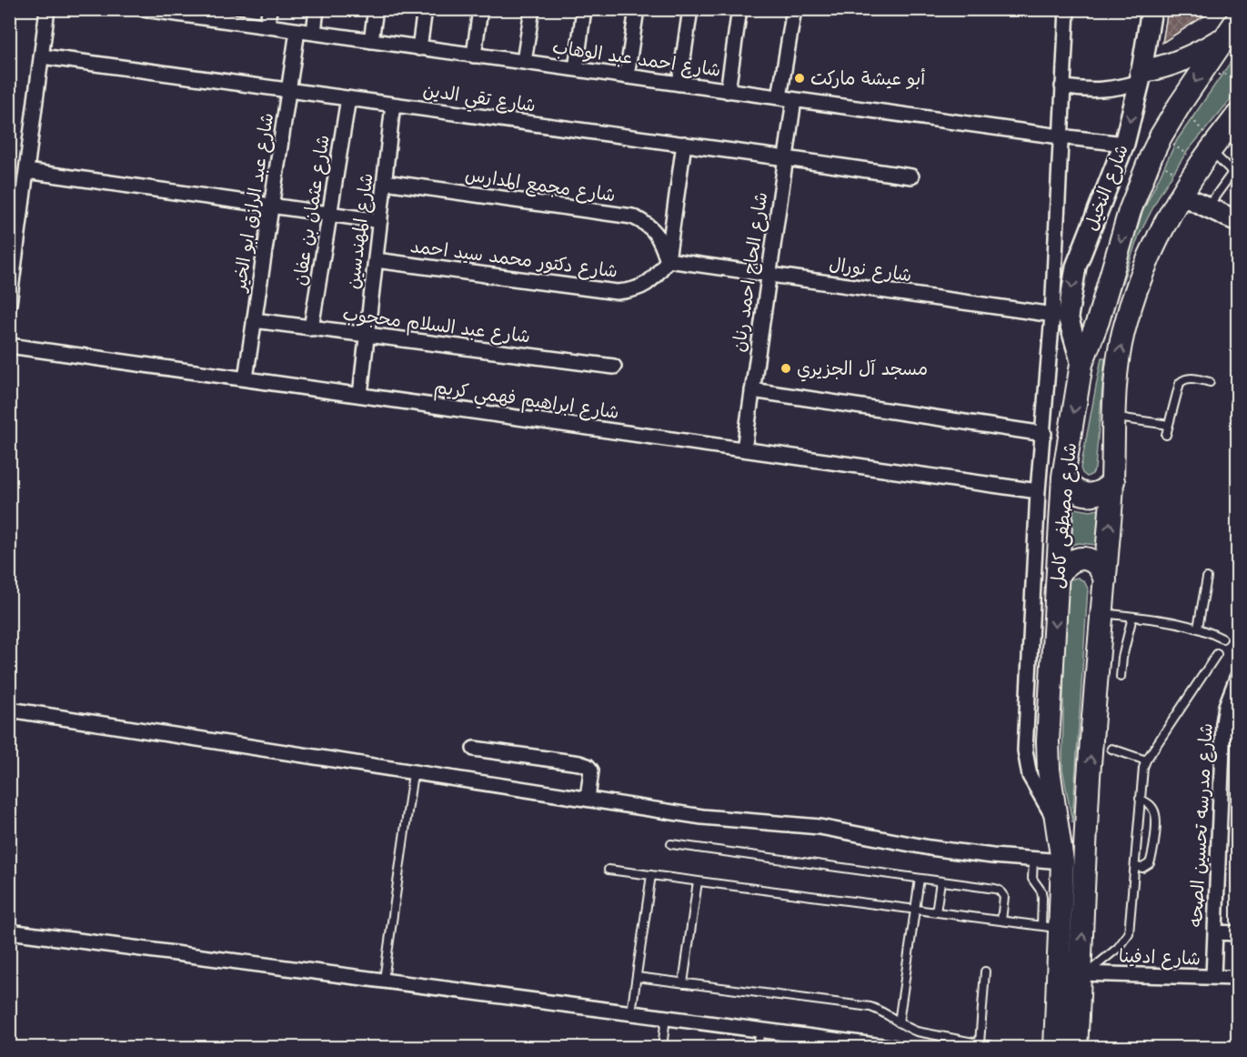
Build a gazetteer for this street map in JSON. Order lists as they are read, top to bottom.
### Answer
{
  "streets": {
    "main road": ["شارع النخيل", "شارع مصطفى كامل"],
    "street": [
      "شارع احمد عبد الوهاب",
      "شارع تقي الدين",
      "شارع مجمع المدارس",
      "شارع عبد الرازق ابو الخير",
      "شارع عثمان بن عفان",
      "شارع المهندسين",
      "شارع دكتور محمد سيد احمد",
      "شارع نورال",
      "شارع الحاج احمد رنان",
      "شارع عبد السلام محجوب",
      "شارع ابراهيم فهمي كريم",
      "شارع مدرسه تحسين الصحه",
      "شارع ادفينا"
    ]
  },
  "crossings": [
    ["شارع احمد عبد الوهاب", "شارع النخيل"],
    ["شارع احمد عبد الوهاب", "شارع عبد الرازق ابو الخير"],
    ["شارع احمد عبد الوهاب", "شارع الحاج احمد رنان"],
    ["شارع تقي الدين", "شارع عبد الرازق ابو الخير"],
    ["شارع تقي الدين", "شارع عثمان بن عفان"],
    ["شارع تقي الدين", "شارع المهندسين"],
    ["شارع تقي الدين", "شارع الحاج احمد رنان"],
    ["شارع مجمع المدارس", "شارع المهندسين"],
    ["شارع مجمع المدارس", "شارع دكتور محمد سيد احمد"],
    ["شارع مجمع المدارس", "شارع نورال"],
    ["شارع النخيل", "شارع نورال"],
    ["شارع النخيل", "شارع مصطفى كامل"],
    ["شارع عبد الرازق ابو الخير", "شارع عبد السلام محجوب"],
    ["شارع عبد الرازق ابو الخير", "شارع ابراهيم فهمي كريم"],
    ["شارع عثمان بن عفان", "شارع عبد السلام محجوب"],
    ["شارع المهندسين", "شارع دكتور محمد سيد احمد"],
    ["شارع المهندسين", "شارع عبد السلام محجوب"],
    ["شارع المهندسين", "شارع ابراهيم فهمي كريم"],
    ["شارع دكتور محمد سيد احمد", "شارع نورال"],
    ["شارع نورال", "شارع الحاج احمد رنان"],
    ["شارع الحاج احمد رنان", "شارع ابراهيم فهمي كريم"],
    ["شارع مدرسه تحسين الصحه", "شارع ادفينا"]
  ],
  "places": ["أبو عيشة ماركت", "مسجد آل الجزيري"]
}
